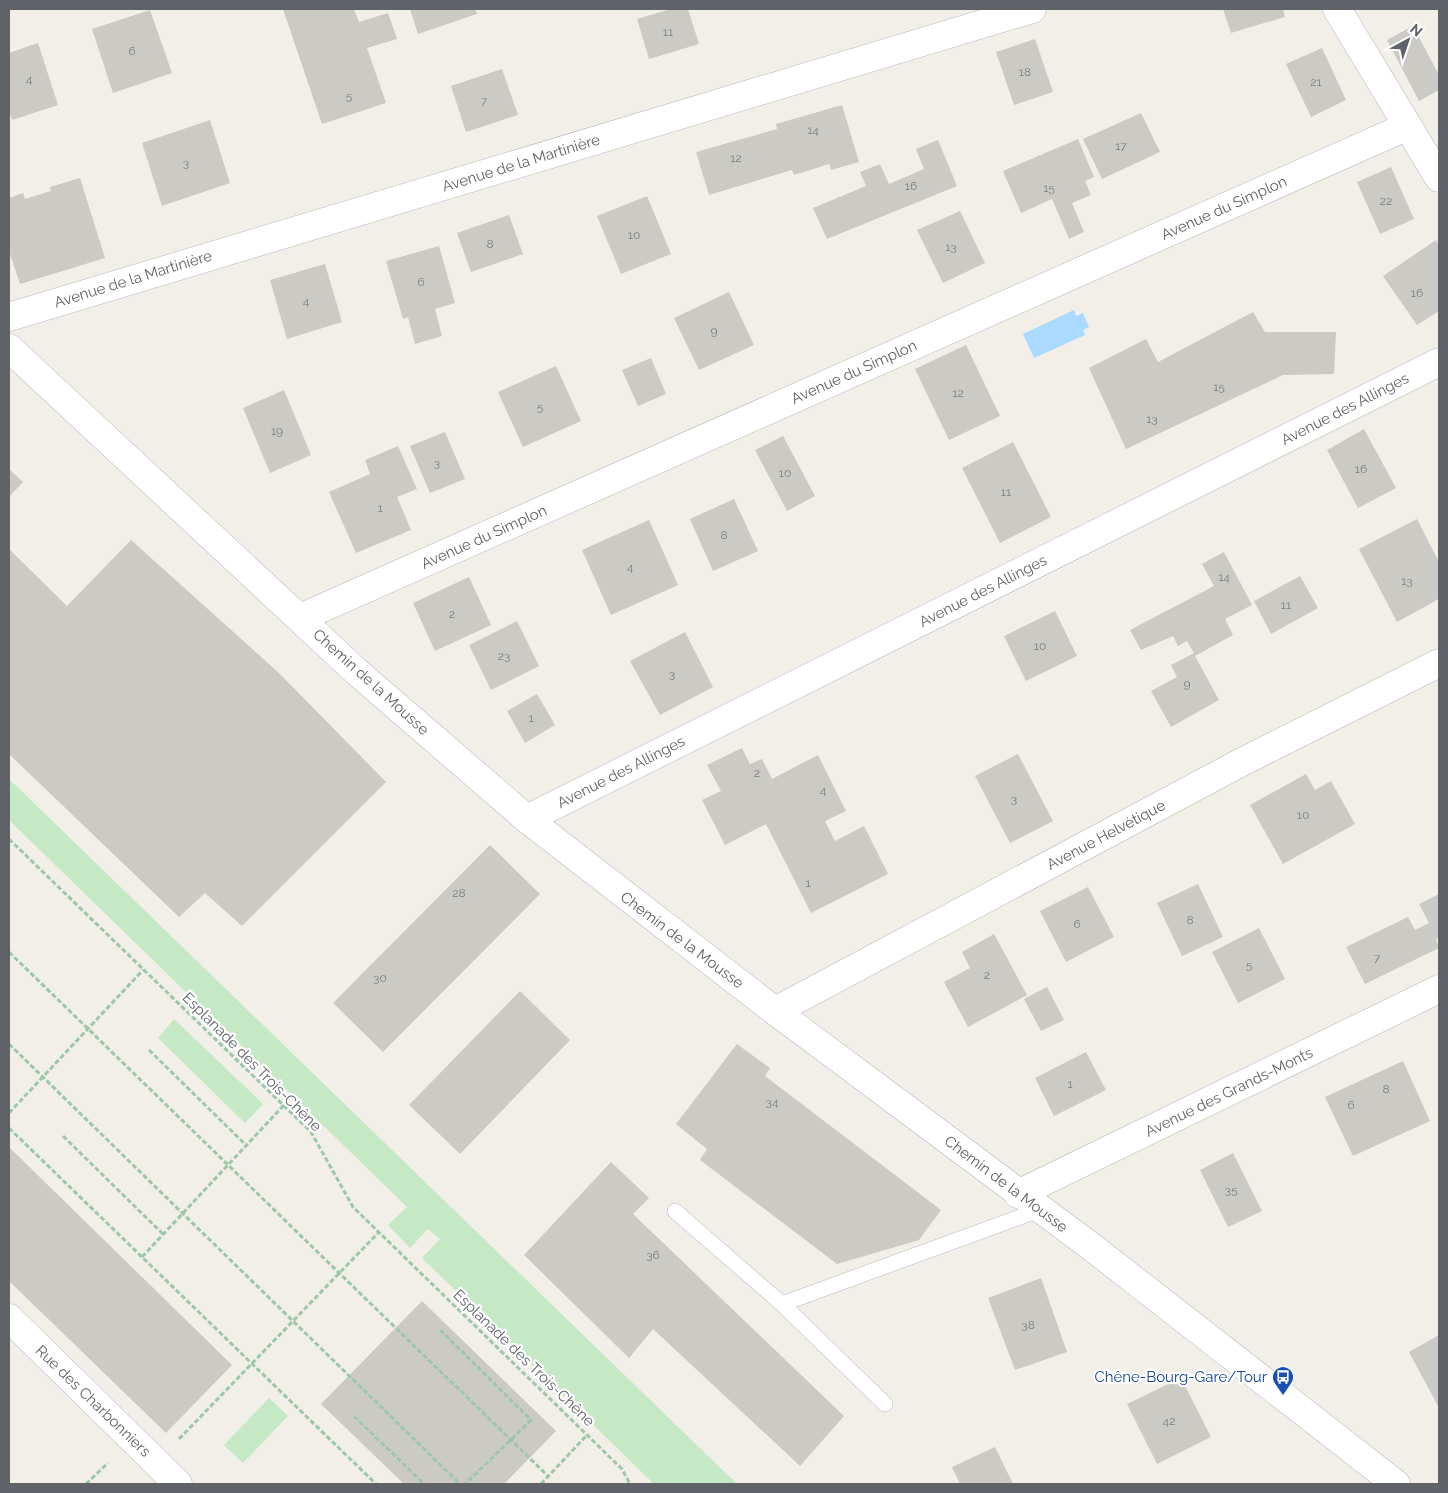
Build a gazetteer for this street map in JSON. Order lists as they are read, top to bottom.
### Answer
{
  "streets": {
    "street": [
      "Avenue de la Martinière",
      "Avenue du Simplon",
      "Avenue des Allinges",
      "Chemin de la Mousse",
      "Avenue Helvétique",
      "Avenue des Grands-Monts",
      "Rue des Charbonniers"
    ],
    "path": ["Esplanade des Trois-Chêne"]
  },
  "crossings": [
    ["Avenue du Simplon", "Chemin de la Mousse"],
    ["Avenue des Allinges", "Chemin de la Mousse"],
    ["Chemin de la Mousse", "Avenue Helvétique"],
    ["Chemin de la Mousse", "Avenue des Grands-Monts"]
  ],
  "places": {
    "bus stop": ["Chêne-Bourg-Gare/Tour"]
  },
  "house_numbers": [
    "11",
    "6",
    "18",
    "4",
    "21",
    "5",
    "7",
    "14",
    "17",
    "12",
    "3",
    "16",
    "15",
    "22",
    "10",
    "8",
    "13",
    "6",
    "16",
    "4",
    "9",
    "15",
    "12",
    "5",
    "13",
    "19",
    "3",
    "16",
    "10",
    "11",
    "1",
    "8",
    "4",
    "14",
    "13",
    "11",
    "2",
    "10",
    "23",
    "3",
    "9",
    "1",
    "2",
    "4",
    "3",
    "10",
    "1",
    "28",
    "8",
    "6",
    "7",
    "5",
    "2",
    "30",
    "1",
    "8",
    "34",
    "6",
    "35",
    "36",
    "38",
    "42"
  ],
  "north": "top right"
}
